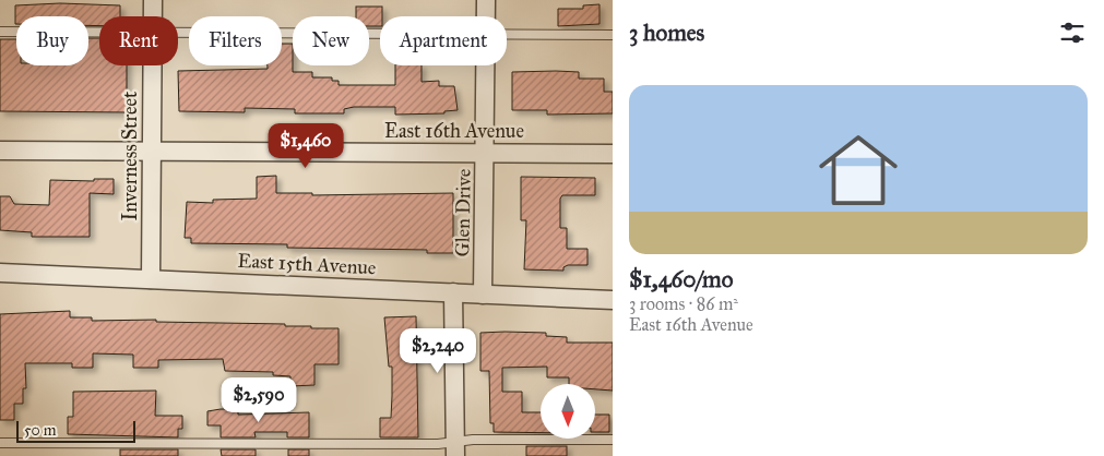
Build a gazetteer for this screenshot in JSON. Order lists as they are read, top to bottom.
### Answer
{
  "streets": {
    "street": [
      "East 16th Avenue",
      "Inverness Street",
      "Glen Drive",
      "East 15th Avenue"
    ]
  },
  "crossings": [
    ["East 16th Avenue", "Inverness Street"],
    ["East 16th Avenue", "Glen Drive"],
    ["Inverness Street", "East 15th Avenue"],
    ["Glen Drive", "East 15th Avenue"]
  ],
  "scale_bar": "50 m",
  "north": "bottom",
  "page": {
    "heading": "3 homes",
    "chip": [
      "Buy",
      "Rent",
      "Filters",
      "New",
      "Apartment"
    ],
    "list": [
      {
        "name": "$1,460/mo",
        "note": "3 rooms · 86 m² · East 16th Avenue"
      }
    ],
    "price": ["$1,460", "$2,240", "$2,590"],
    "scale": "50 m"
  }
}
